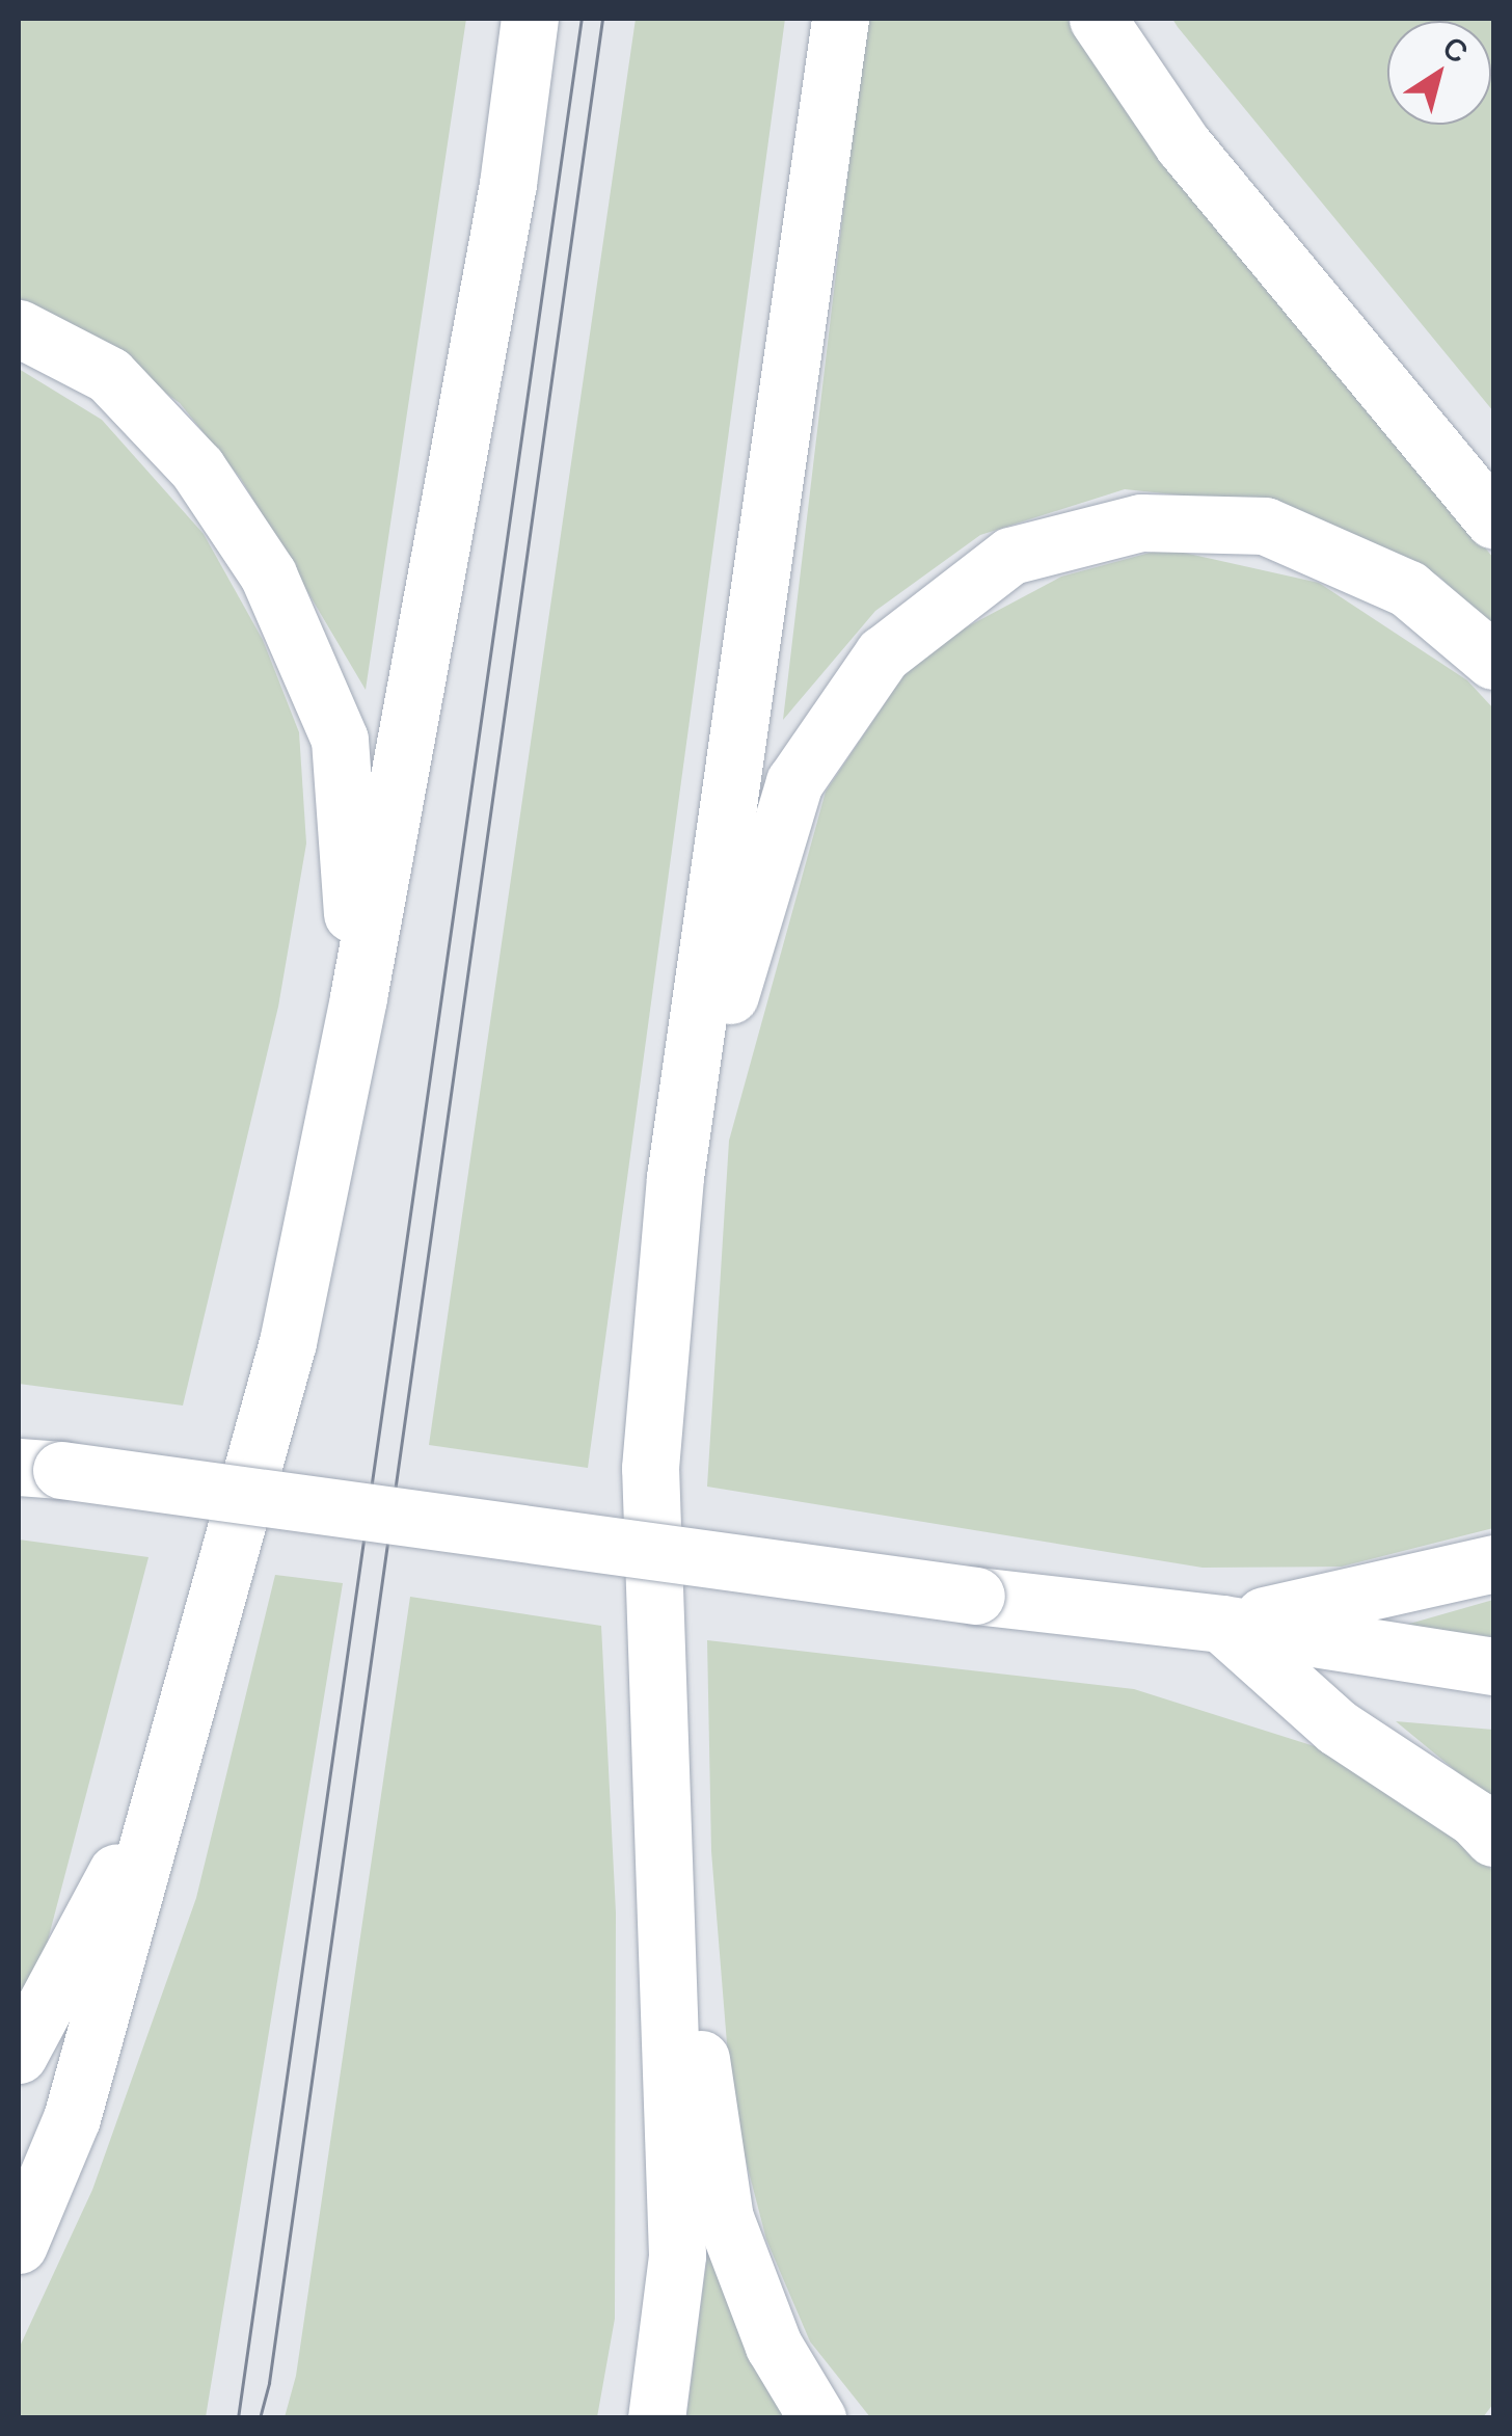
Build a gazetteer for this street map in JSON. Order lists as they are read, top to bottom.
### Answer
{
  "north": "top right"
}
